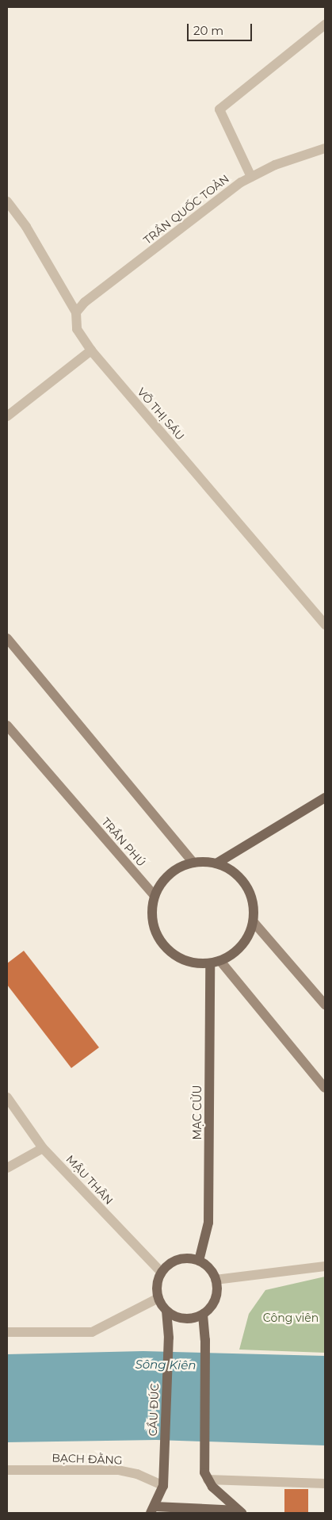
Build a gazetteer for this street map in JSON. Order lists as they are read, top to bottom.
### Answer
{
  "streets": {
    "main road": ["TRẦN PHÚ", "MẠC CỬU", "CẦU ĐÚC"],
    "street": [
      "TRẦN QUỐC TOẢN",
      "VÕ THỊ SÁU",
      "MẬU THÂN",
      "BẠCH ĐẰNG"
    ]
  },
  "crossings": [
    ["TRẦN QUỐC TOẢN", "VÕ THỊ SÁU"],
    ["TRẦN PHÚ", "MẠC CỬU"],
    ["MẠC CỬU", "MẬU THÂN"],
    ["MẠC CỬU", "CẦU ĐÚC"],
    ["MẬU THÂN", "CẦU ĐÚC"],
    ["CẦU ĐÚC", "BẠCH ĐẰNG"]
  ],
  "water": ["Sông Kiên"],
  "parks": ["Công viên"],
  "scale_bar": "20 m"
}
